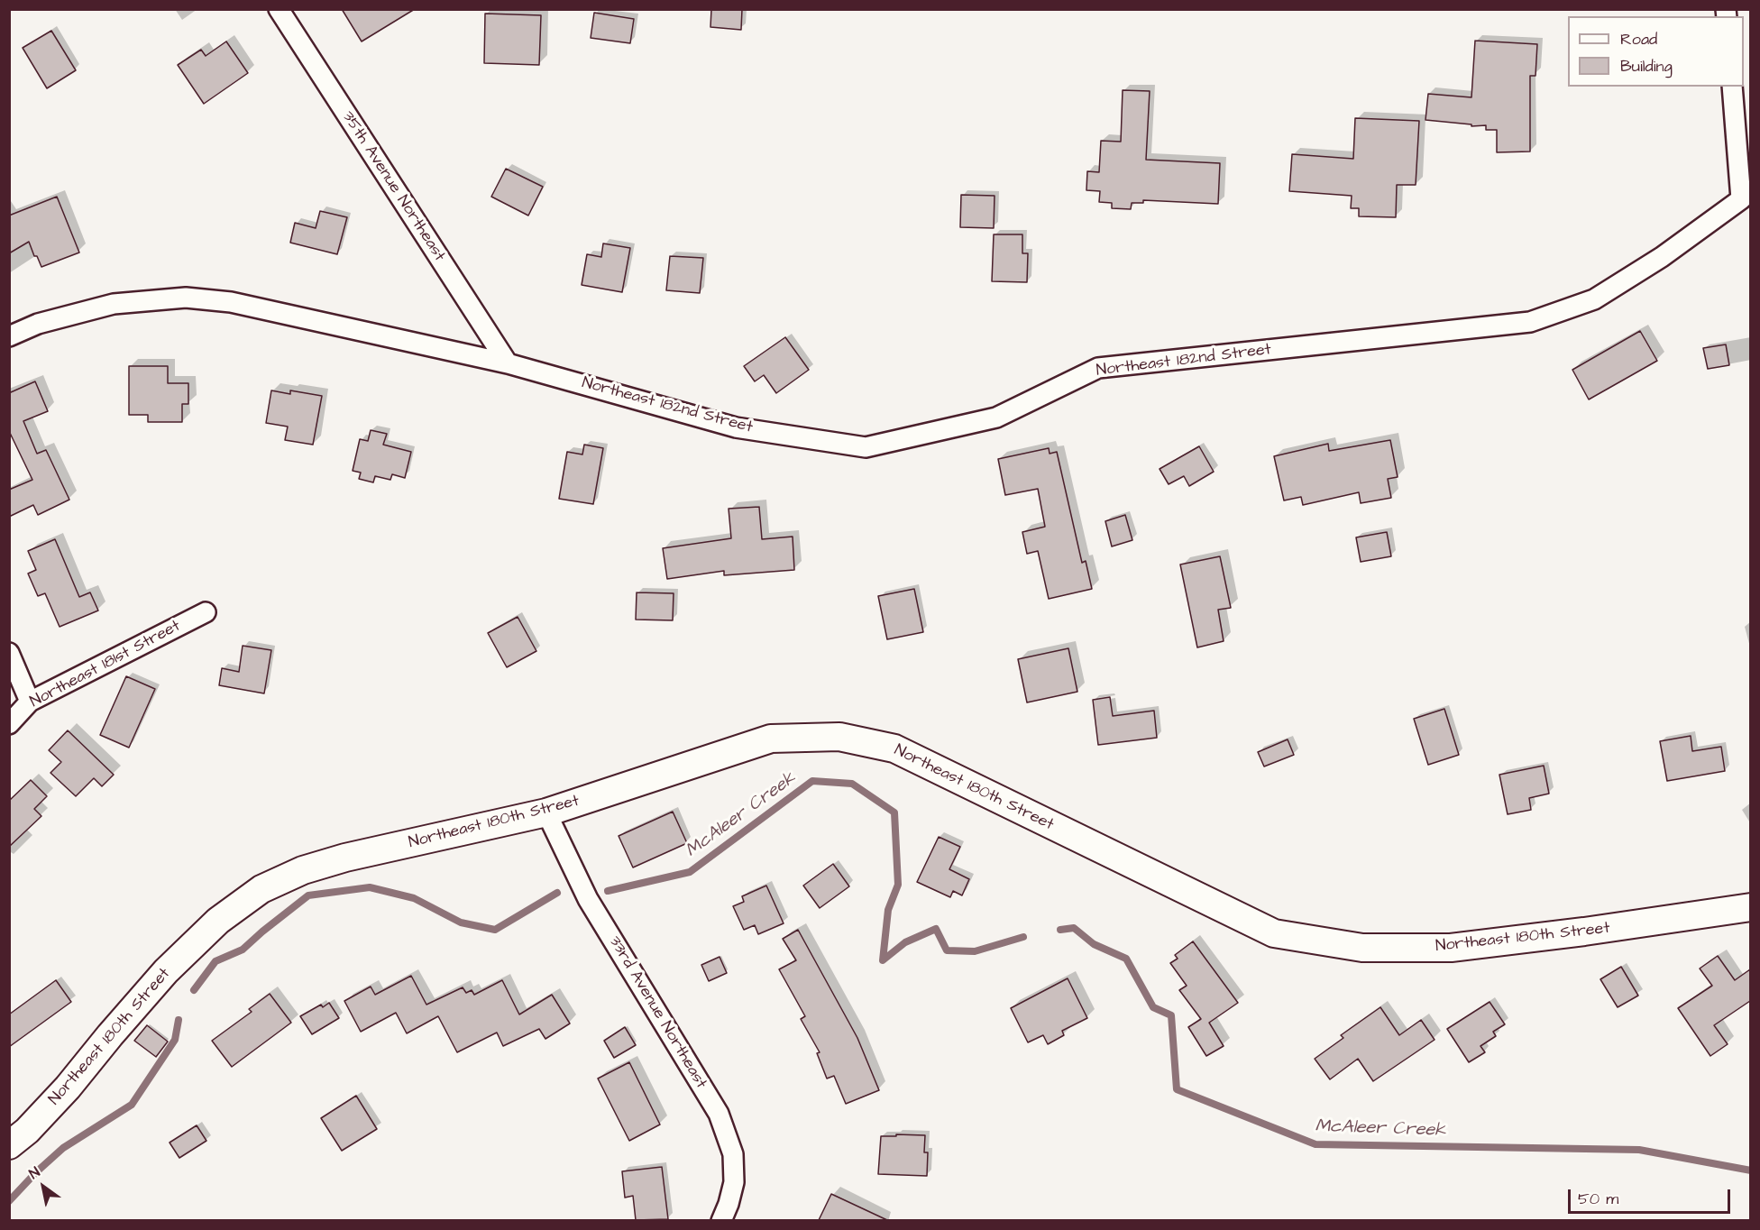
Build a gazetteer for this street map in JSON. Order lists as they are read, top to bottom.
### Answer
{
  "streets": {
    "street": [
      "35th Avenue Northeast",
      "Northeast 182nd Street",
      "Northeast 181st Street",
      "Northeast 180th Street",
      "33rd Avenue Northeast"
    ]
  },
  "crossings": [
    ["35th Avenue Northeast", "Northeast 182nd Street"],
    ["Northeast 180th Street", "33rd Avenue Northeast"]
  ],
  "water": ["McAleer Creek"],
  "legend": ["Road", "Building"],
  "scale_bar": "50 m",
  "north": "top left"
}
